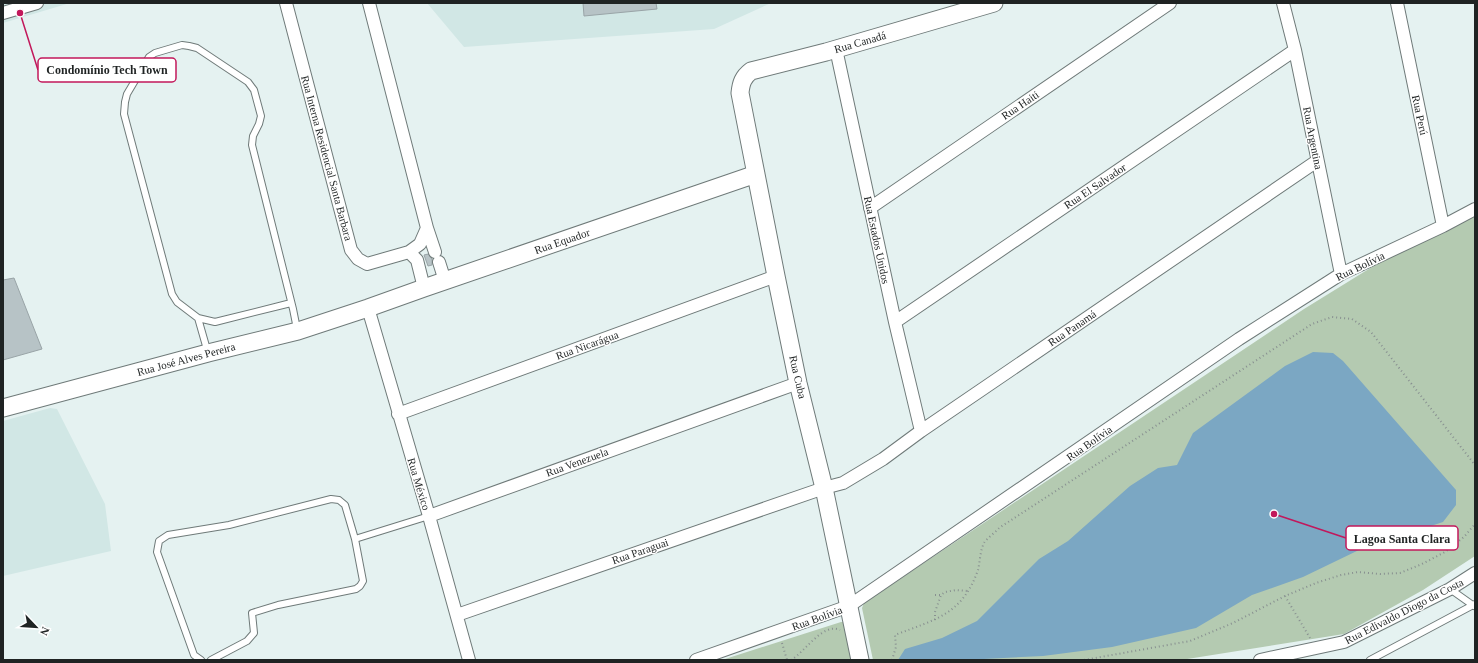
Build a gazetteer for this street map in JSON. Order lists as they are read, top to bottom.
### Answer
{
  "streets": {
    "main road": [
      "Rua Canadá",
      "Rua Equador",
      "Rua José Alves Pereira",
      "Rua Cuba"
    ],
    "street": [
      "Rua Haiti",
      "Rua Perú",
      "Rua Argentina",
      "Rua Interna Residencial Santa Barbara",
      "Rua El Salvador",
      "Rua Estados Unidos",
      "Rua Bolívia",
      "Rua Panamá",
      "Rua Nicarágua",
      "Rua Venezuela",
      "Rua México",
      "Rua Paraguai",
      "Rua Edivaldo Diogo da Costa"
    ]
  },
  "crossings": [
    ["Rua Canadá", "Rua Estados Unidos"],
    ["Rua Canadá", "Rua Cuba"],
    ["Rua Haiti", "Rua Estados Unidos"],
    ["Rua Perú", "Rua Bolívia"],
    ["Rua Argentina", "Rua El Salvador"],
    ["Rua Argentina", "Rua Bolívia"],
    ["Rua Argentina", "Rua Panamá"],
    ["Rua El Salvador", "Rua Estados Unidos"],
    ["Rua Estados Unidos", "Rua Panamá"],
    ["Rua Equador", "Rua José Alves Pereira"],
    ["Rua Equador", "Rua Cuba"],
    ["Rua Equador", "Rua México"],
    ["Rua Bolívia", "Rua Cuba"],
    ["Rua Panamá", "Rua Cuba"],
    ["Rua Panamá", "Rua Paraguai"],
    ["Rua Nicarágua", "Rua Cuba"],
    ["Rua Nicarágua", "Rua México"],
    ["Rua José Alves Pereira", "Rua México"],
    ["Rua Cuba", "Rua Venezuela"],
    ["Rua Cuba", "Rua Paraguai"],
    ["Rua Venezuela", "Rua México"],
    ["Rua México", "Rua Paraguai"]
  ],
  "places": ["Condomínio Tech Town", "Lagoa Santa Clara"],
  "north": "bottom right"
}
